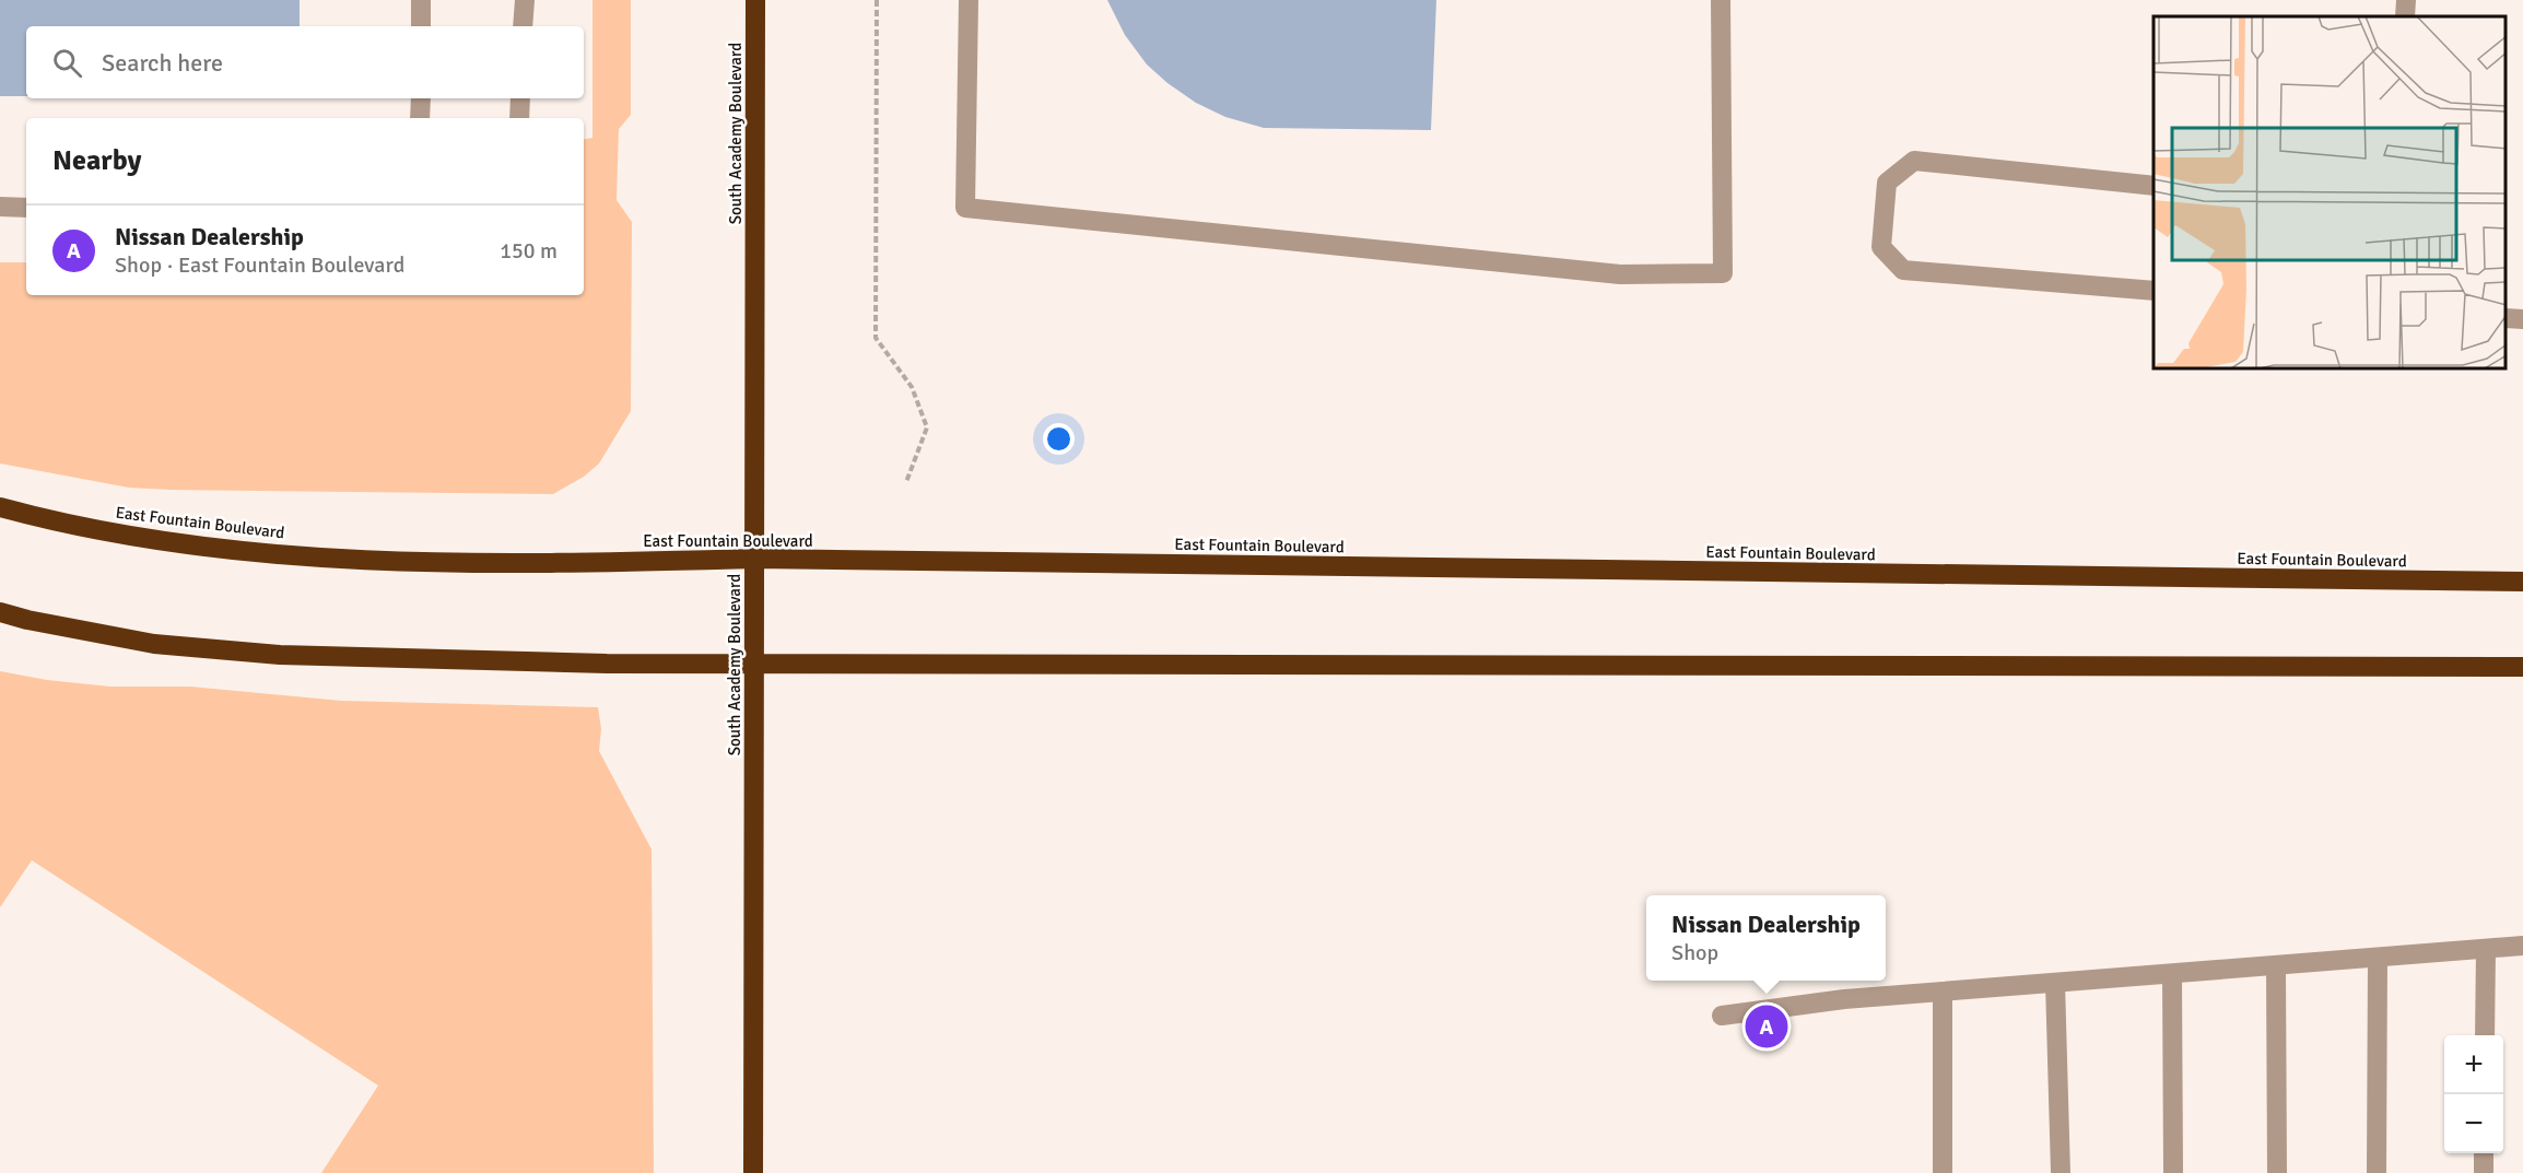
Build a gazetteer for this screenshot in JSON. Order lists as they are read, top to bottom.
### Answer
{
  "streets": {
    "highway": ["South Academy Boulevard", "East Fountain Boulevard"]
  },
  "crossings": [
    ["South Academy Boulevard", "East Fountain Boulevard"]
  ],
  "page": {
    "search": "Search here",
    "heading": "Nearby",
    "list": [
      {
        "mark": "A",
        "name": "Nissan Dealership",
        "note": "Shop · East Fountain Boulevard",
        "value": "150 m"
      }
    ],
    "popup": ["Nissan Dealership", "Shop"],
    "pins": "A",
    "map_buttons": ["+", "−"]
  }
}
